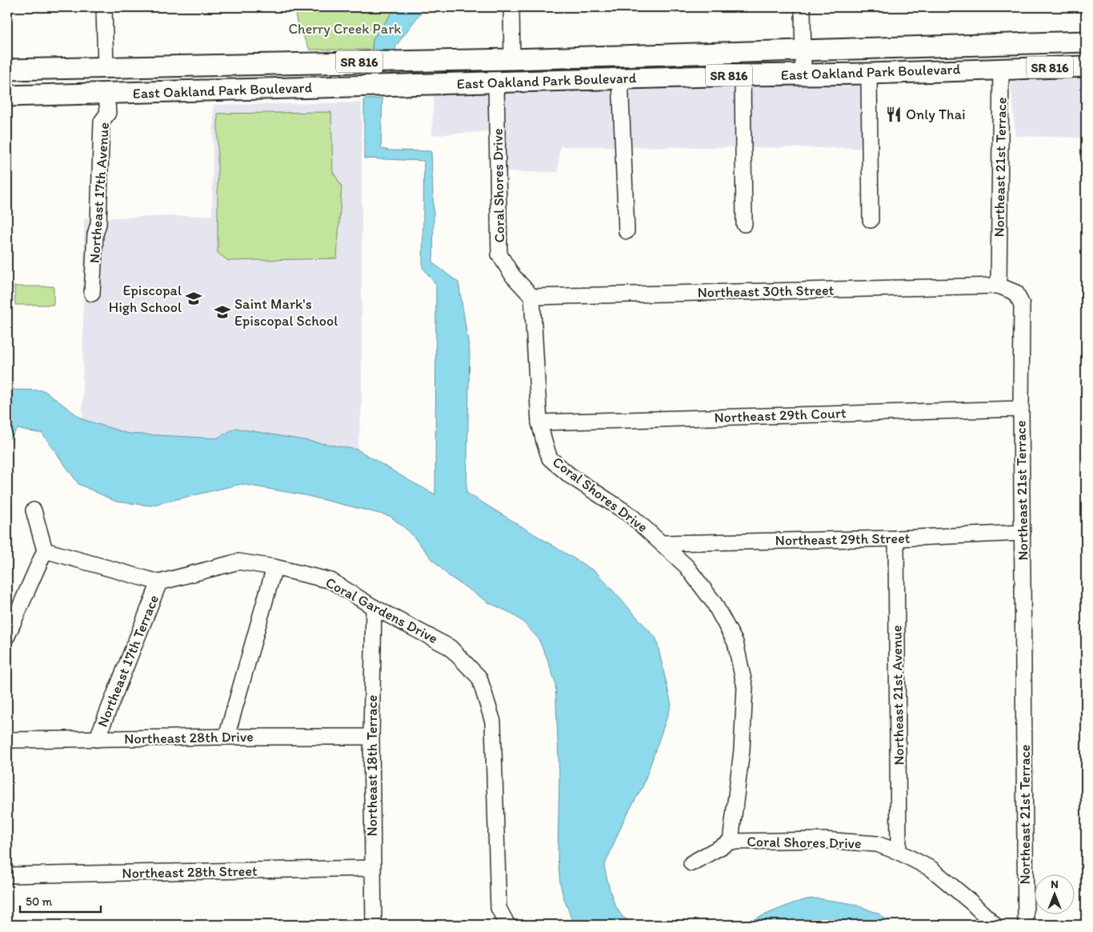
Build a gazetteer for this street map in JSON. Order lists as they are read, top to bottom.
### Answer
{
  "streets": {
    "main road": ["SR 816", "East Oakland Park Boulevard"],
    "street": [
      "Northeast 21st Terrace",
      "Coral Shores Drive",
      "Northeast 17th Avenue",
      "Northeast 30th Street",
      "Northeast 29th Court",
      "Northeast 29th Street",
      "Coral Gardens Drive",
      "Northeast 17th Terrace",
      "Northeast 21st Avenue",
      "Northeast 28th Drive",
      "Northeast 18th Terrace",
      "Northeast 28th Street"
    ]
  },
  "crossings": [
    ["East Oakland Park Boulevard", "Northeast 21st Terrace"],
    ["East Oakland Park Boulevard", "Coral Shores Drive"],
    ["East Oakland Park Boulevard", "Northeast 17th Avenue"],
    ["Northeast 21st Terrace", "Northeast 30th Street"],
    ["Northeast 21st Terrace", "Northeast 29th Court"],
    ["Northeast 21st Terrace", "Northeast 29th Street"],
    ["Coral Shores Drive", "Northeast 30th Street"],
    ["Coral Shores Drive", "Northeast 29th Court"],
    ["Coral Shores Drive", "Northeast 29th Street"],
    ["Coral Shores Drive", "Northeast 21st Avenue"],
    ["Northeast 29th Street", "Northeast 21st Avenue"],
    ["Coral Gardens Drive", "Northeast 17th Terrace"],
    ["Coral Gardens Drive", "Northeast 18th Terrace"],
    ["Northeast 17th Terrace", "Northeast 28th Drive"],
    ["Northeast 28th Drive", "Northeast 18th Terrace"],
    ["Northeast 18th Terrace", "Northeast 28th Street"]
  ],
  "parks": ["Cherry Creek Park"],
  "places": {
    "restaurant": ["Only Thai"],
    "school or university": ["Episcopal High School", "Saint Mark's Episcopal School"]
  },
  "scale_bar": "50 m",
  "north": "top"
}
